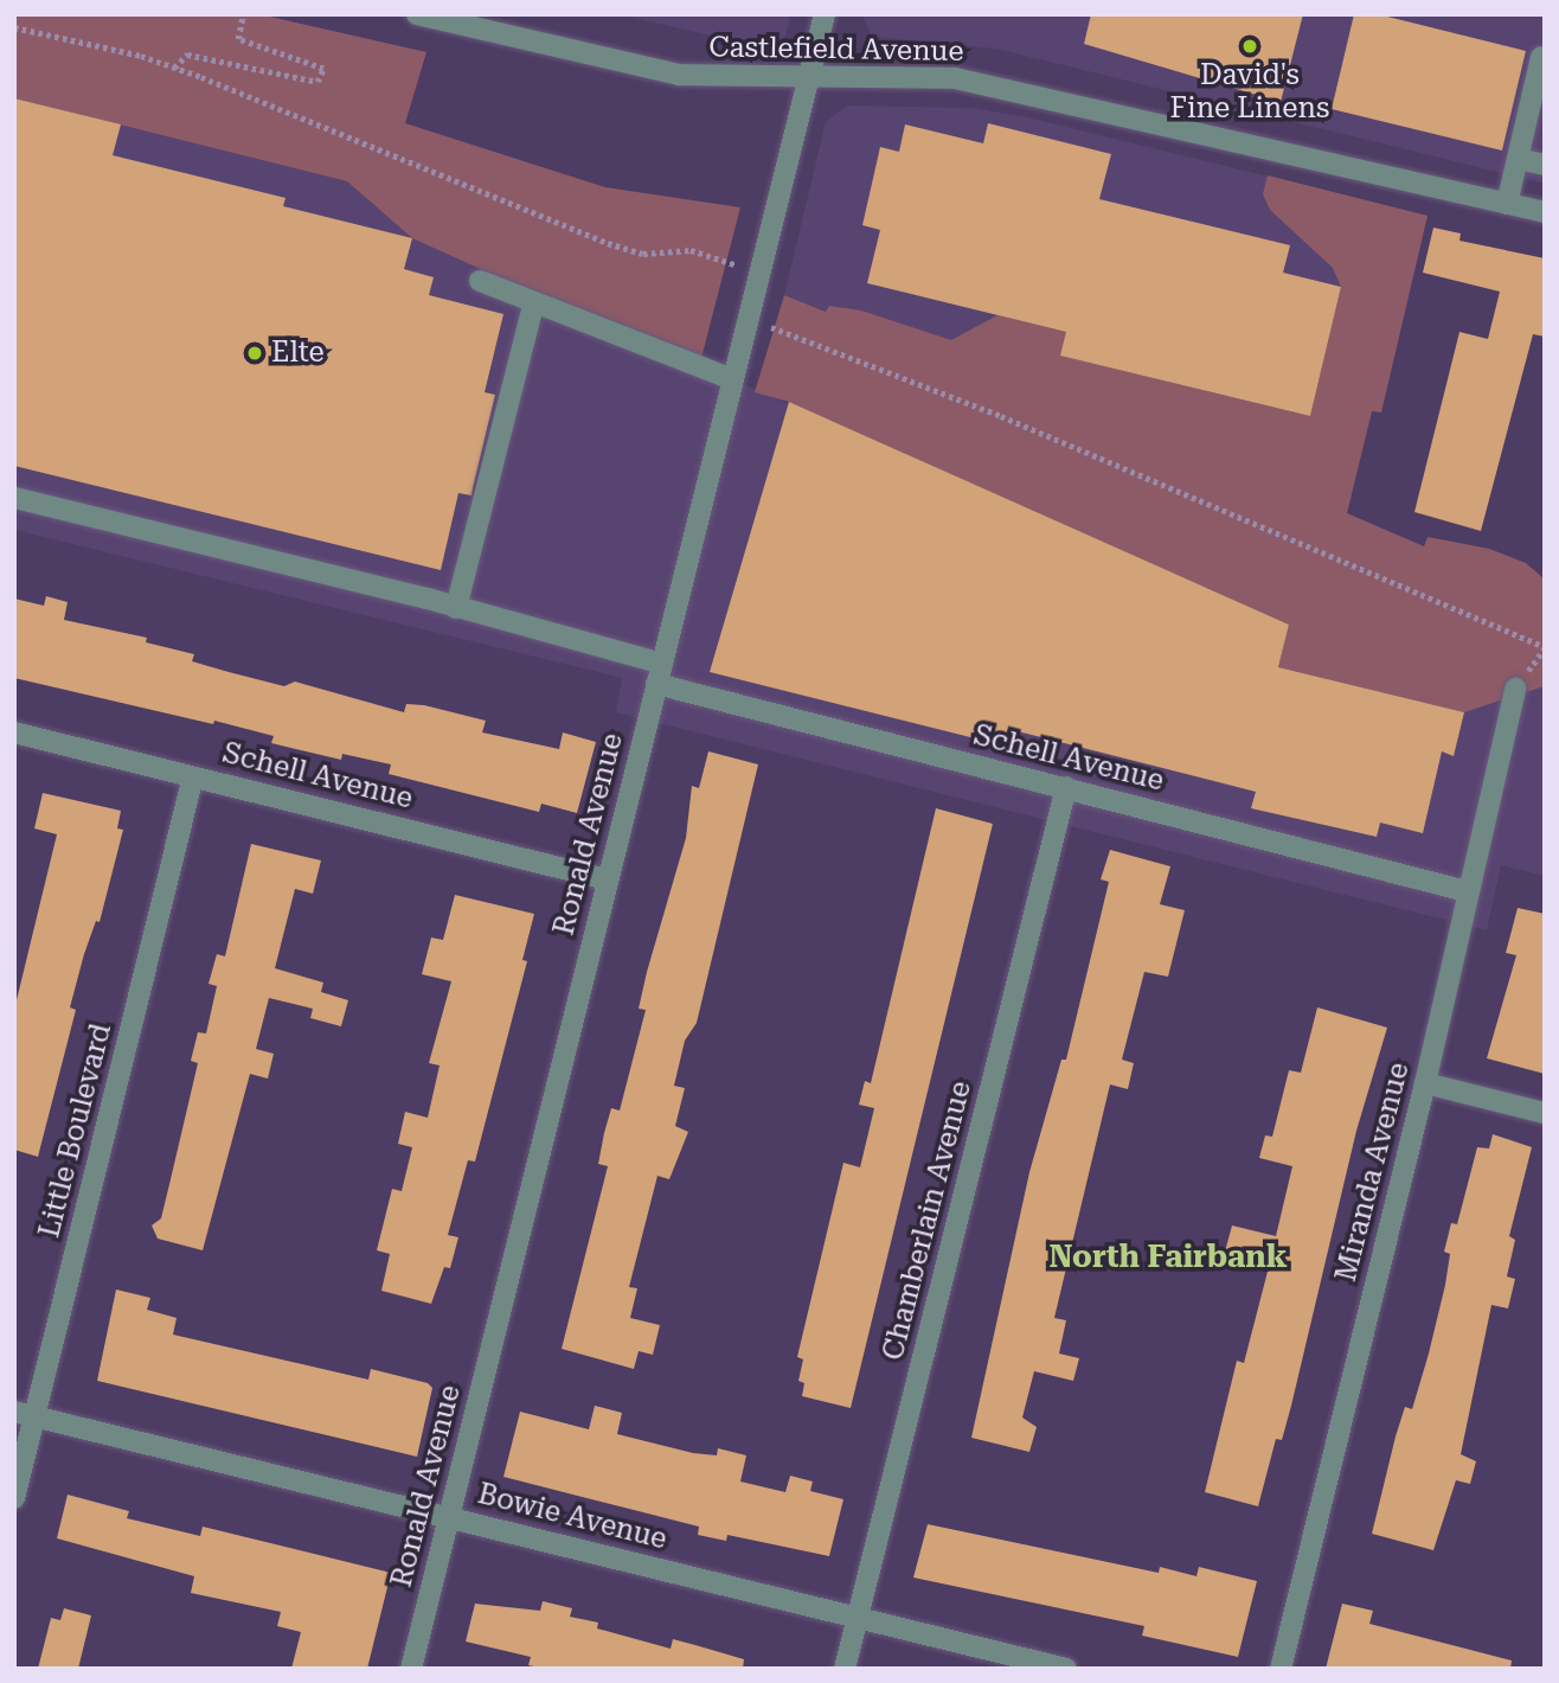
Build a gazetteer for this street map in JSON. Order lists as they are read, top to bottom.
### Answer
{
  "streets": {
    "street": [
      "Castlefield Avenue",
      "Schell Avenue",
      "Ronald Avenue",
      "Little Boulevard",
      "Miranda Avenue",
      "Chamberlain Avenue",
      "Bowie Avenue"
    ]
  },
  "crossings": [
    ["Castlefield Avenue", "Ronald Avenue"],
    ["Schell Avenue", "Ronald Avenue"],
    ["Schell Avenue", "Little Boulevard"],
    ["Schell Avenue", "Miranda Avenue"],
    ["Schell Avenue", "Chamberlain Avenue"],
    ["Ronald Avenue", "Bowie Avenue"],
    ["Little Boulevard", "Bowie Avenue"],
    ["Chamberlain Avenue", "Bowie Avenue"]
  ],
  "districts": ["North Fairbank"],
  "places": ["David's Fine Linens", "Elte"]
}
